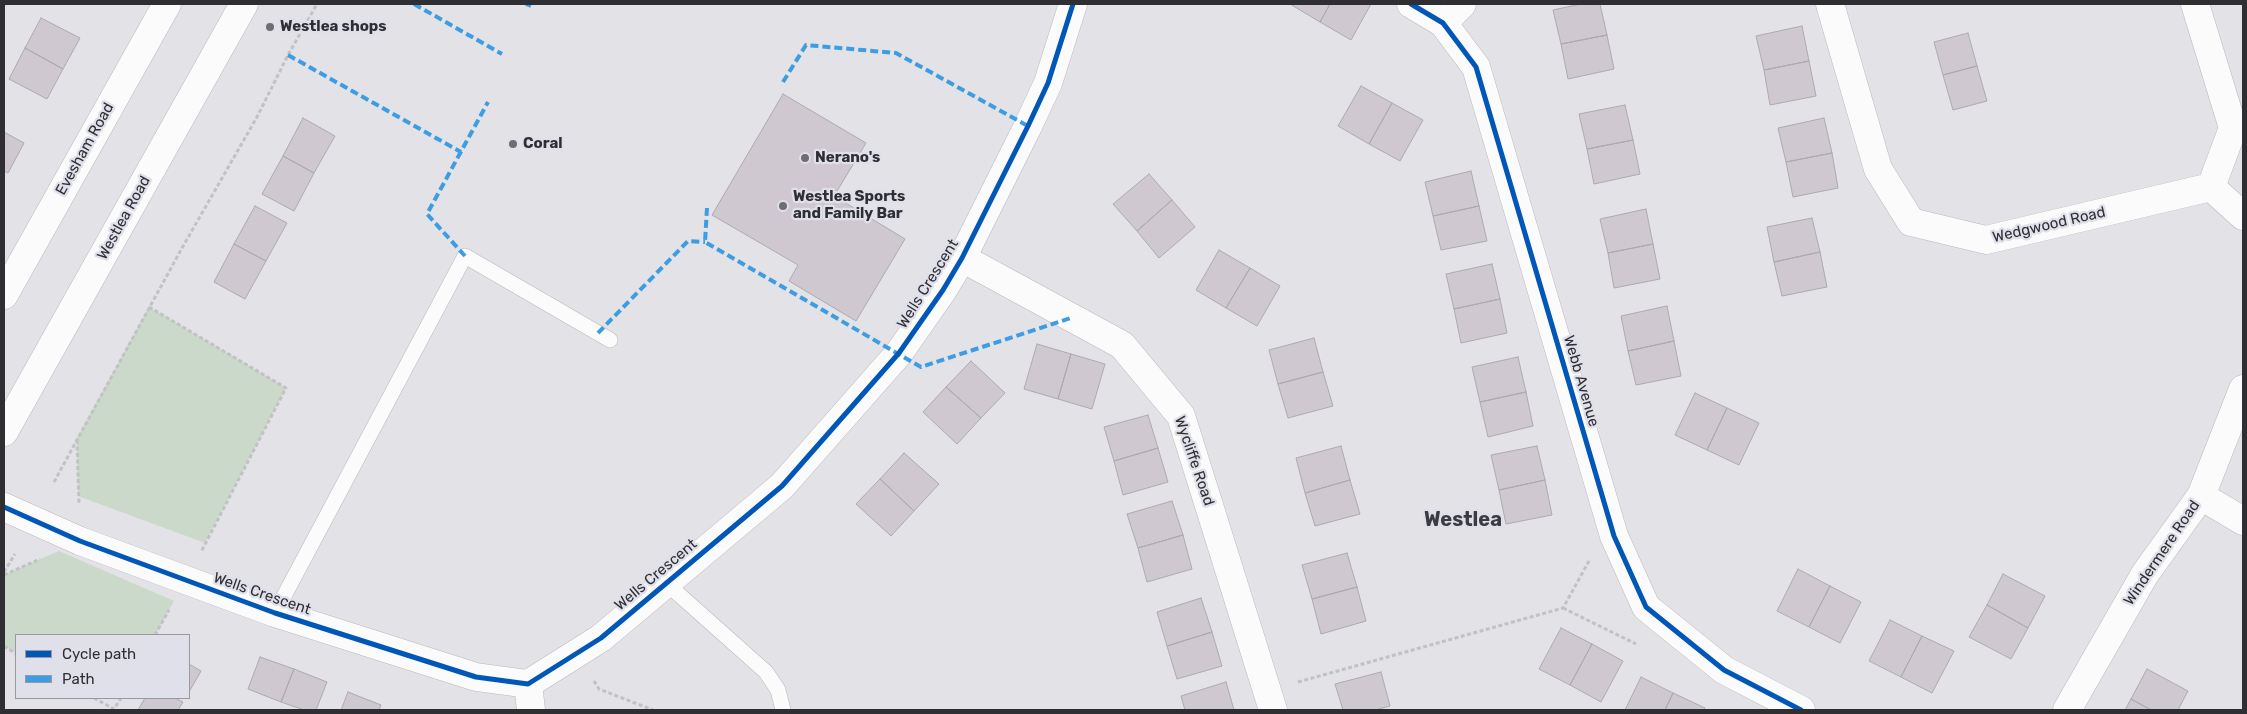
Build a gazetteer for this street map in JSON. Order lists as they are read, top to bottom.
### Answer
{
  "streets": {
    "street": [
      "Evesham Road",
      "Westlea Road",
      "Wedgwood Road",
      "Wells Crescent",
      "Webb Avenue",
      "Wycliffe Road",
      "Windermere Road"
    ]
  },
  "crossings": [
    ["Wells Crescent", "Wycliffe Road"]
  ],
  "districts": ["Westlea"],
  "places": [
    "Westlea shops",
    "Coral",
    "Nerano's",
    "Westlea Sports and Family Bar"
  ],
  "legend": ["Cycle path", "Path"]
}
